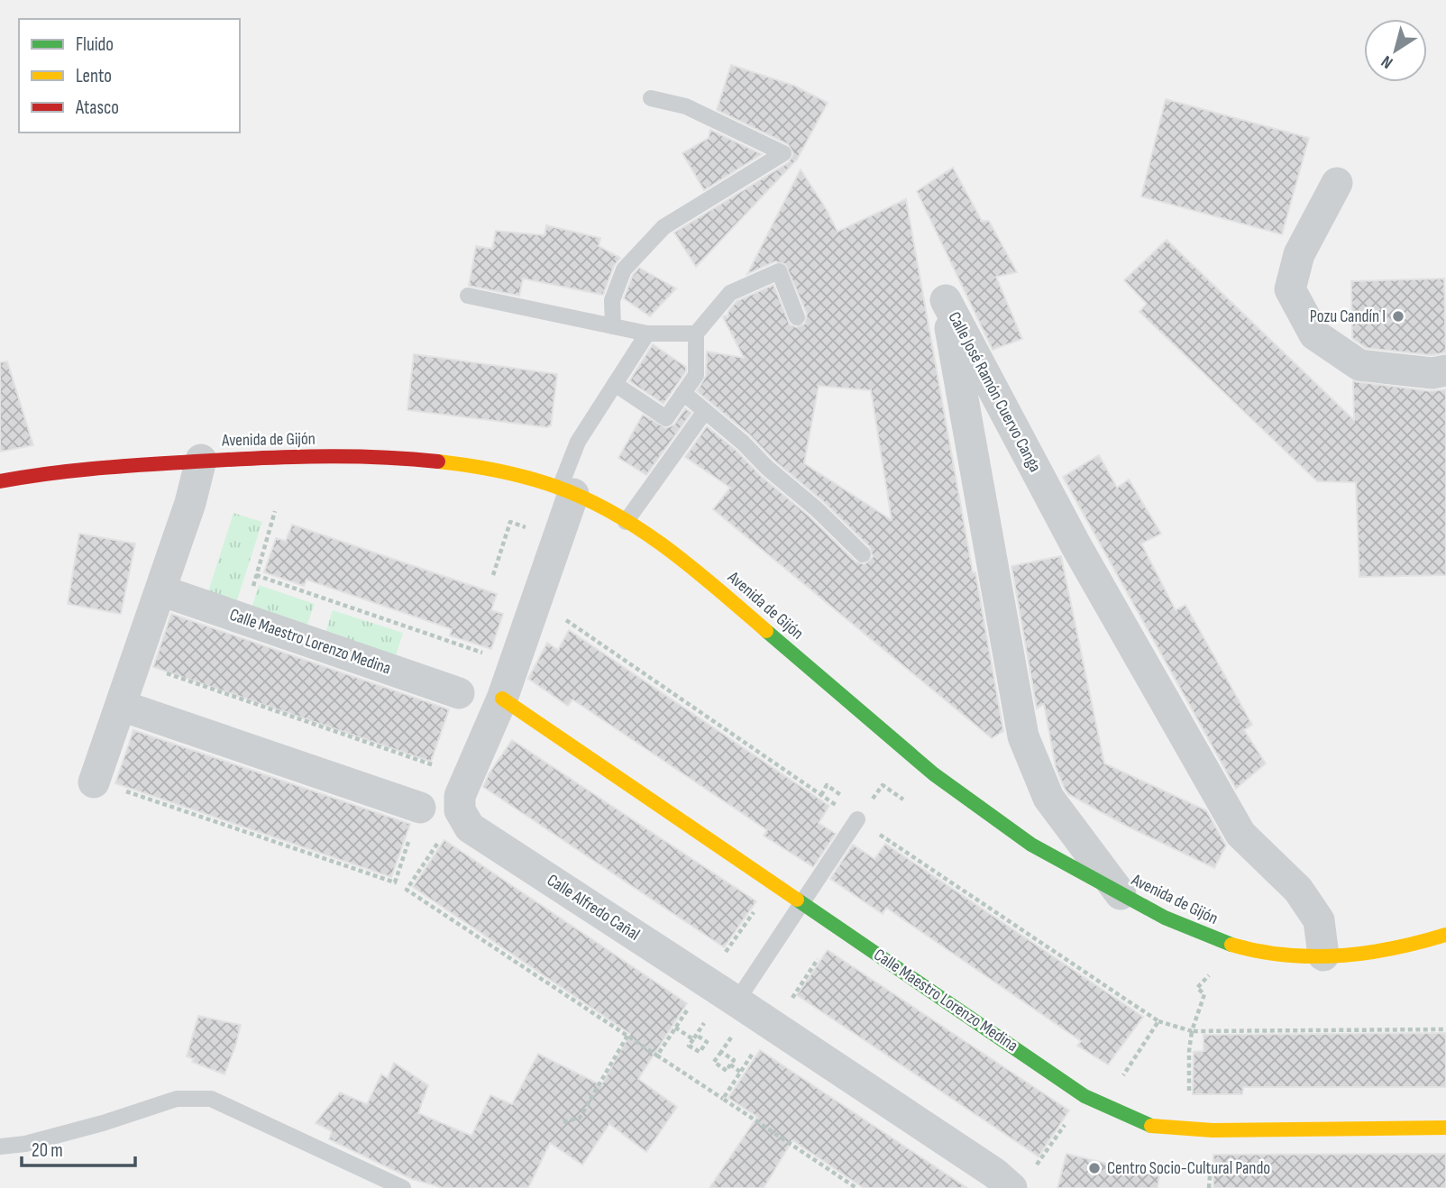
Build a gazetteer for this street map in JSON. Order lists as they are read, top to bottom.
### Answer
{
  "streets": {
    "street": [
      "Calle José Ramón Cuervo Canga",
      "Avenida de Gijón",
      "Calle Maestro Lorenzo Medina",
      "Calle Alfredo Cañal"
    ]
  },
  "crossings": [
    ["Calle José Ramón Cuervo Canga", "Avenida de Gijón"]
  ],
  "places": ["Pozu Candín I", "Centro Socio-Cultural Pando"],
  "legend": ["Fluido", "Lento", "Atasco"],
  "scale_bar": "20 m",
  "north": "bottom left"
}
